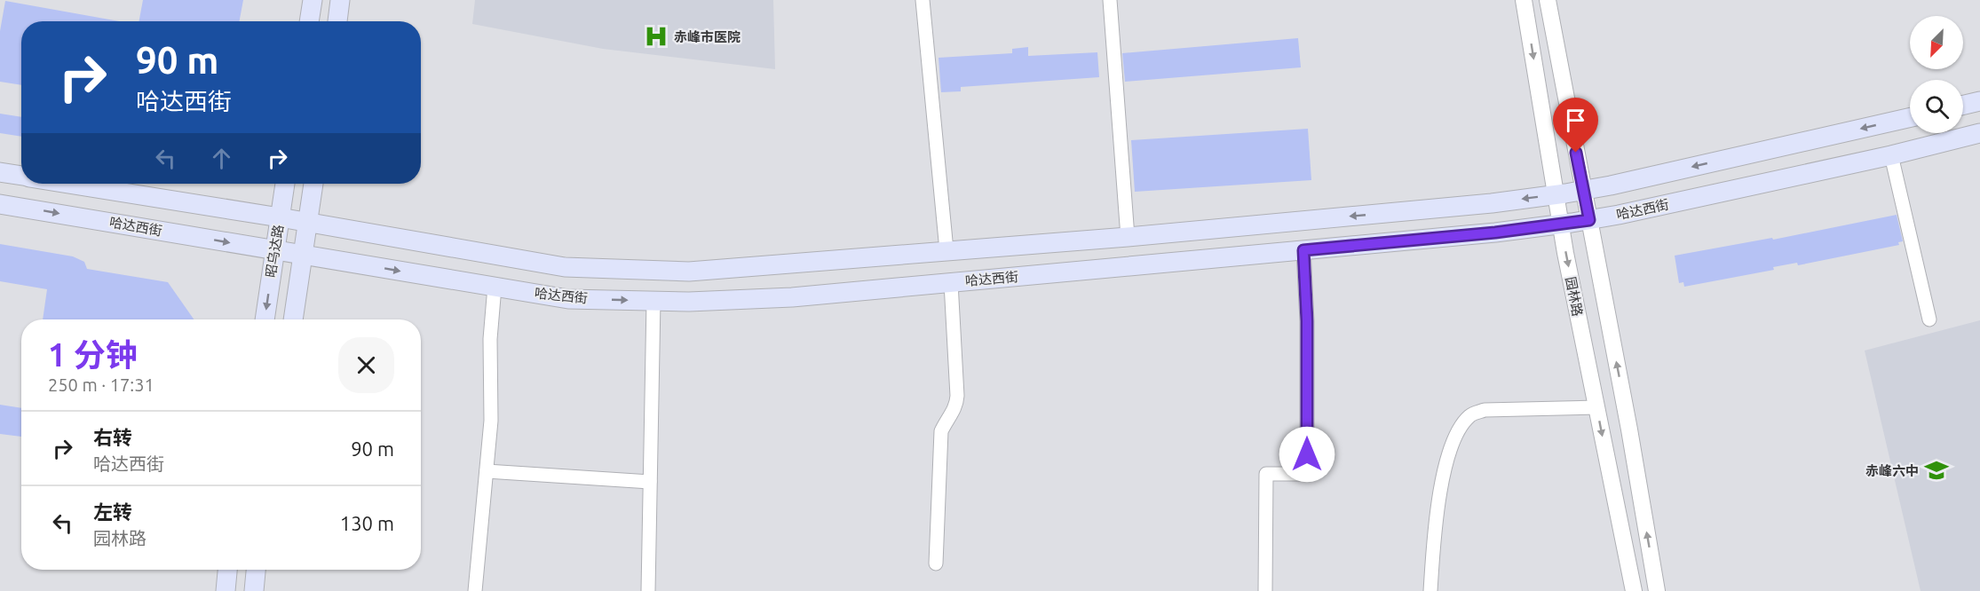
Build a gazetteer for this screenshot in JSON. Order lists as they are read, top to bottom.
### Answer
{
  "streets": {
    "main road": ["哈达西街", "昭乌达路"],
    "street": ["园林路"]
  },
  "crossings": [
    ["哈达西街", "昭乌达路"],
    ["哈达西街", "园林路"]
  ],
  "places": {
    "hospital": ["赤峰市医院"],
    "school or university": ["赤峰六中"]
  },
  "north": "bottom left",
  "page": {
    "turn": ["90 m", "哈达西街"],
    "heading": ["1 分钟", "250 m · 17:31"],
    "list": [
      {
        "name": "右转",
        "note": "哈达西街",
        "value": "90 m"
      },
      {
        "name": "左转",
        "note": "园林路",
        "value": "130 m"
      }
    ]
  }
}
